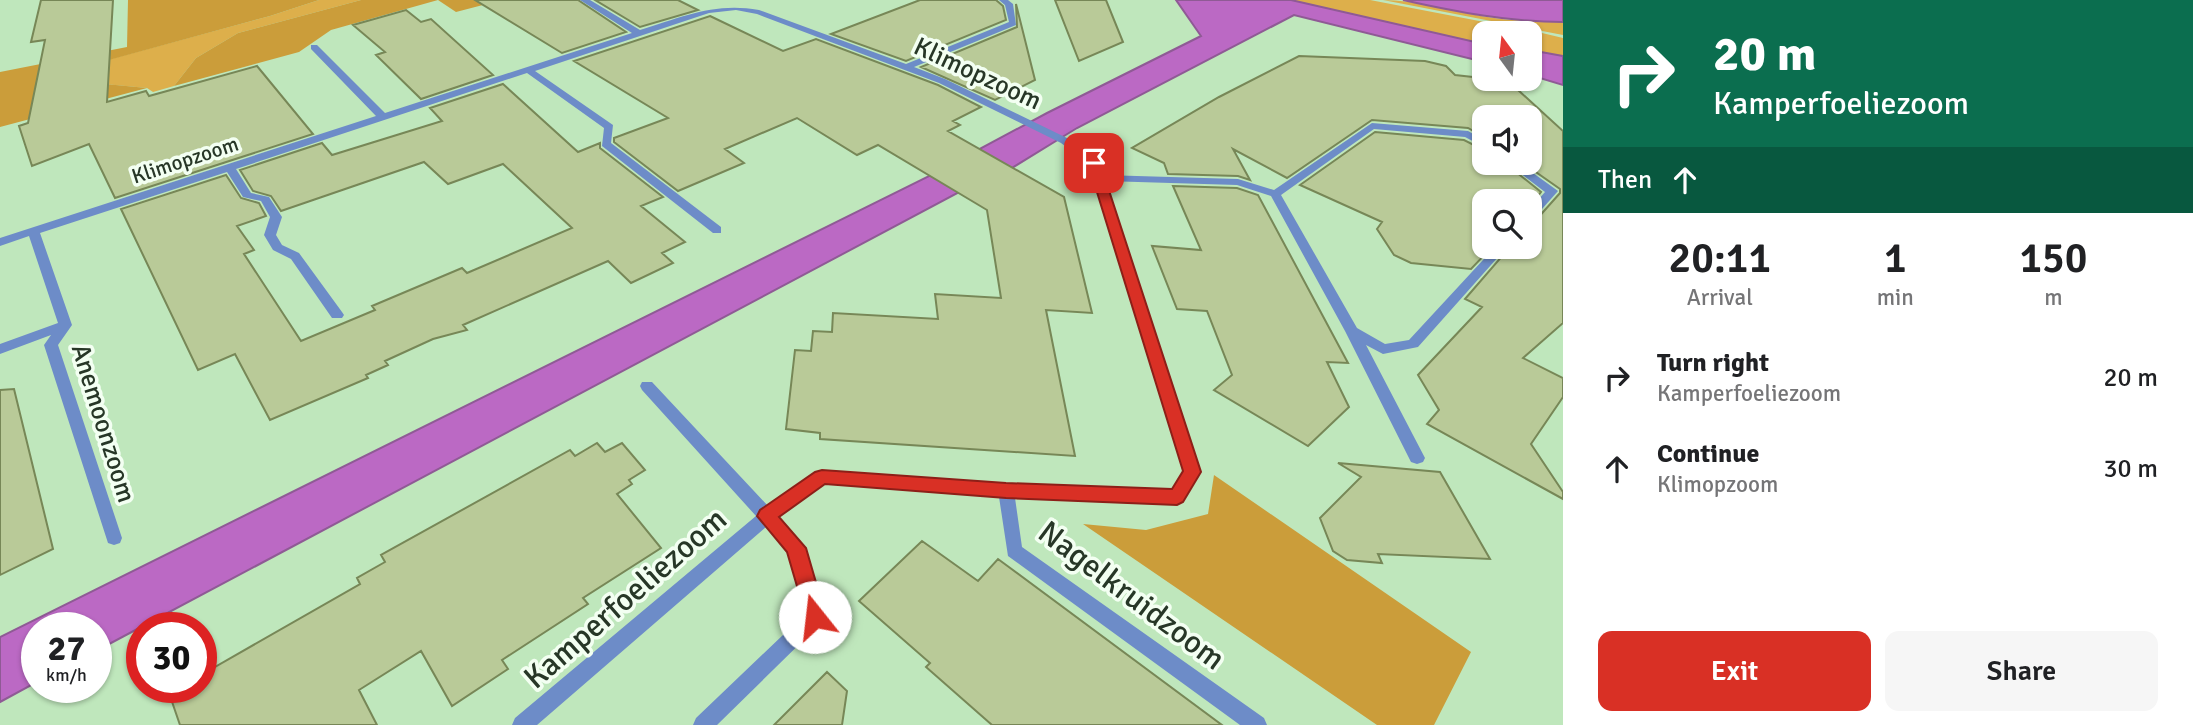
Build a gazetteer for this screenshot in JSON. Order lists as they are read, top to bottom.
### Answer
{
  "streets": {
    "street": [
      "Klimopzoom",
      "Anemoonzoom",
      "Nagelkruidzoom",
      "Kamperfoeliezoom"
    ]
  },
  "crossings": [
    ["Klimopzoom", "Anemoonzoom"],
    ["Klimopzoom", "Nagelkruidzoom"],
    ["Klimopzoom", "Kamperfoeliezoom"],
    ["Nagelkruidzoom", "Kamperfoeliezoom"]
  ],
  "north": "top",
  "page": {
    "turn": ["20 m", "Kamperfoeliezoom"],
    "then": "Then",
    "eta": [
      "20:11",
      "Arrival",
      "1",
      "min",
      "150",
      "m"
    ],
    "list": [
      {
        "name": "Turn right",
        "note": "Kamperfoeliezoom",
        "value": "20 m"
      },
      {
        "name": "Continue",
        "note": "Klimopzoom",
        "value": "30 m"
      }
    ],
    "speed": "27 km/h",
    "limit": "30",
    "buttons": ["Exit", "Share"]
  }
}
